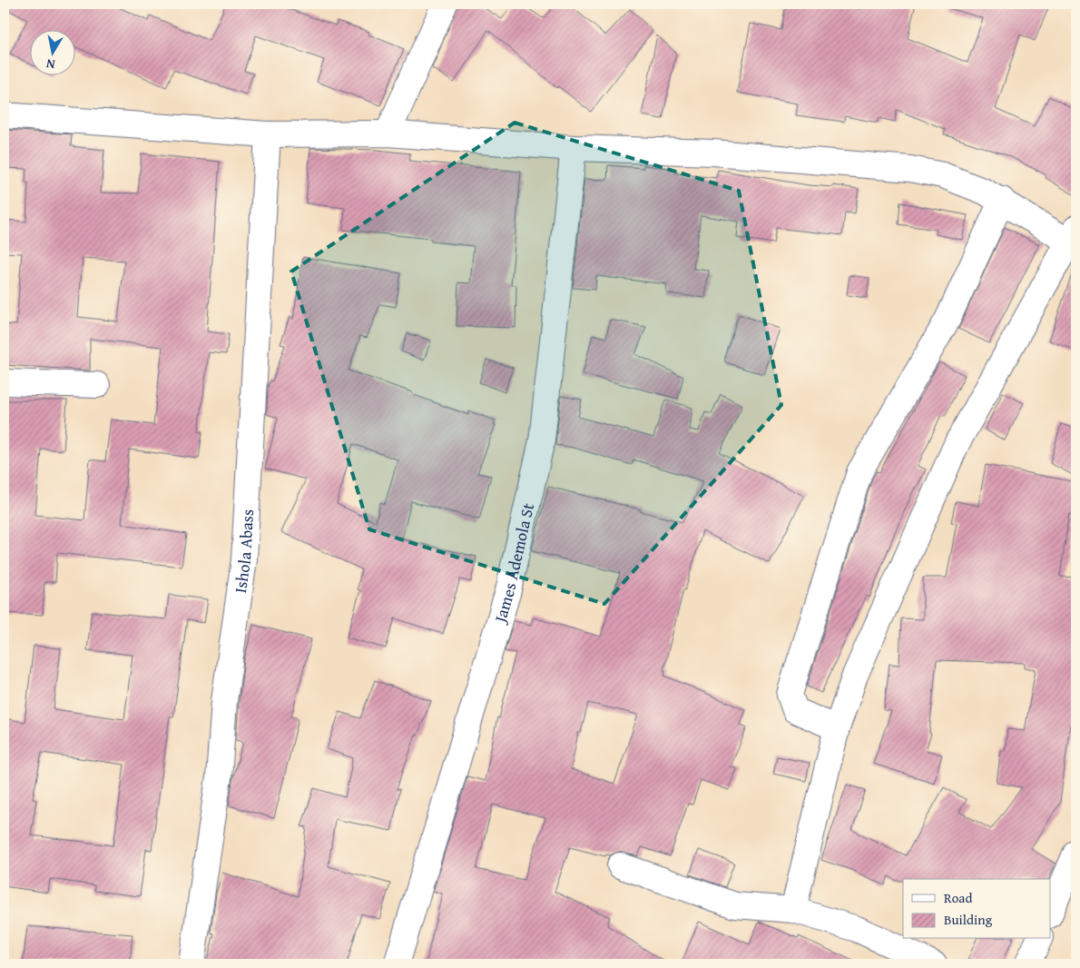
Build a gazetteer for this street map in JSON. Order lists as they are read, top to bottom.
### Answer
{
  "streets": {
    "street": ["Ishola Abass", "James Ademola St"]
  },
  "legend": ["Road", "Building"],
  "north": "bottom"
}
